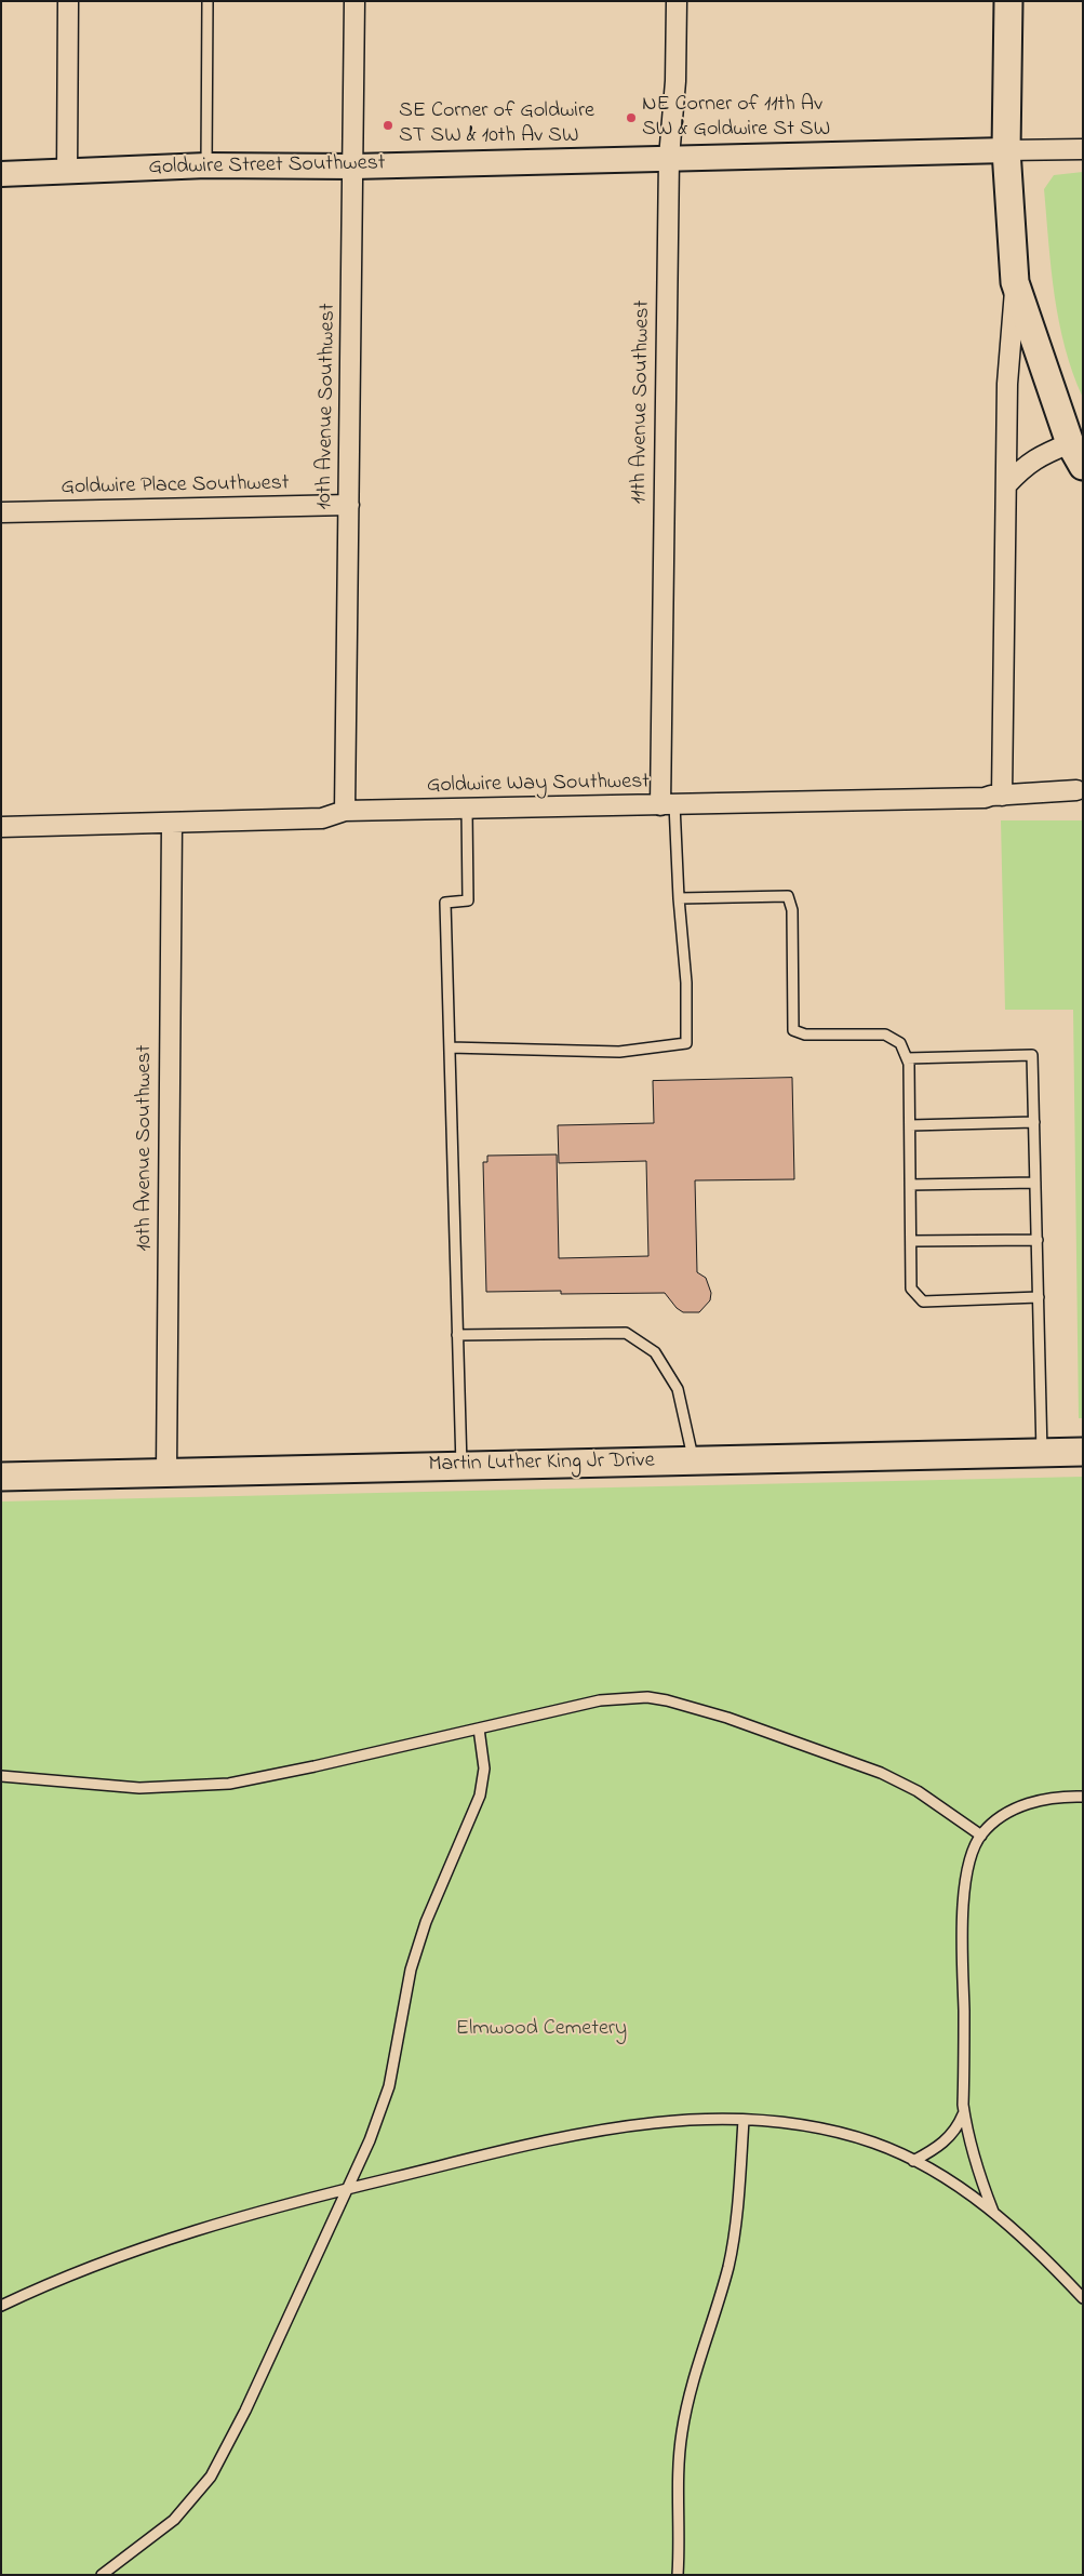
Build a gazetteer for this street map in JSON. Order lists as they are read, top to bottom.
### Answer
{
  "streets": {
    "main road": ["Martin Luther King Jr Drive"],
    "street": [
      "Goldwire Street Southwest",
      "11th Avenue Southwest",
      "10th Avenue Southwest",
      "Goldwire Place Southwest",
      "Goldwire Way Southwest"
    ]
  },
  "crossings": [
    ["Goldwire Street Southwest", "11th Avenue Southwest"],
    ["Goldwire Street Southwest", "10th Avenue Southwest"],
    ["11th Avenue Southwest", "Goldwire Way Southwest"],
    ["10th Avenue Southwest", "Goldwire Place Southwest"],
    ["10th Avenue Southwest", "Goldwire Way Southwest"],
    ["10th Avenue Southwest", "Martin Luther King Jr Drive"]
  ],
  "parks": ["Elmwood Cemetery"],
  "places": ["NE Corner of 11th Av SW & Goldwire St SW", "SE Corner of Goldwire ST SW & 10th Av SW"]
}
